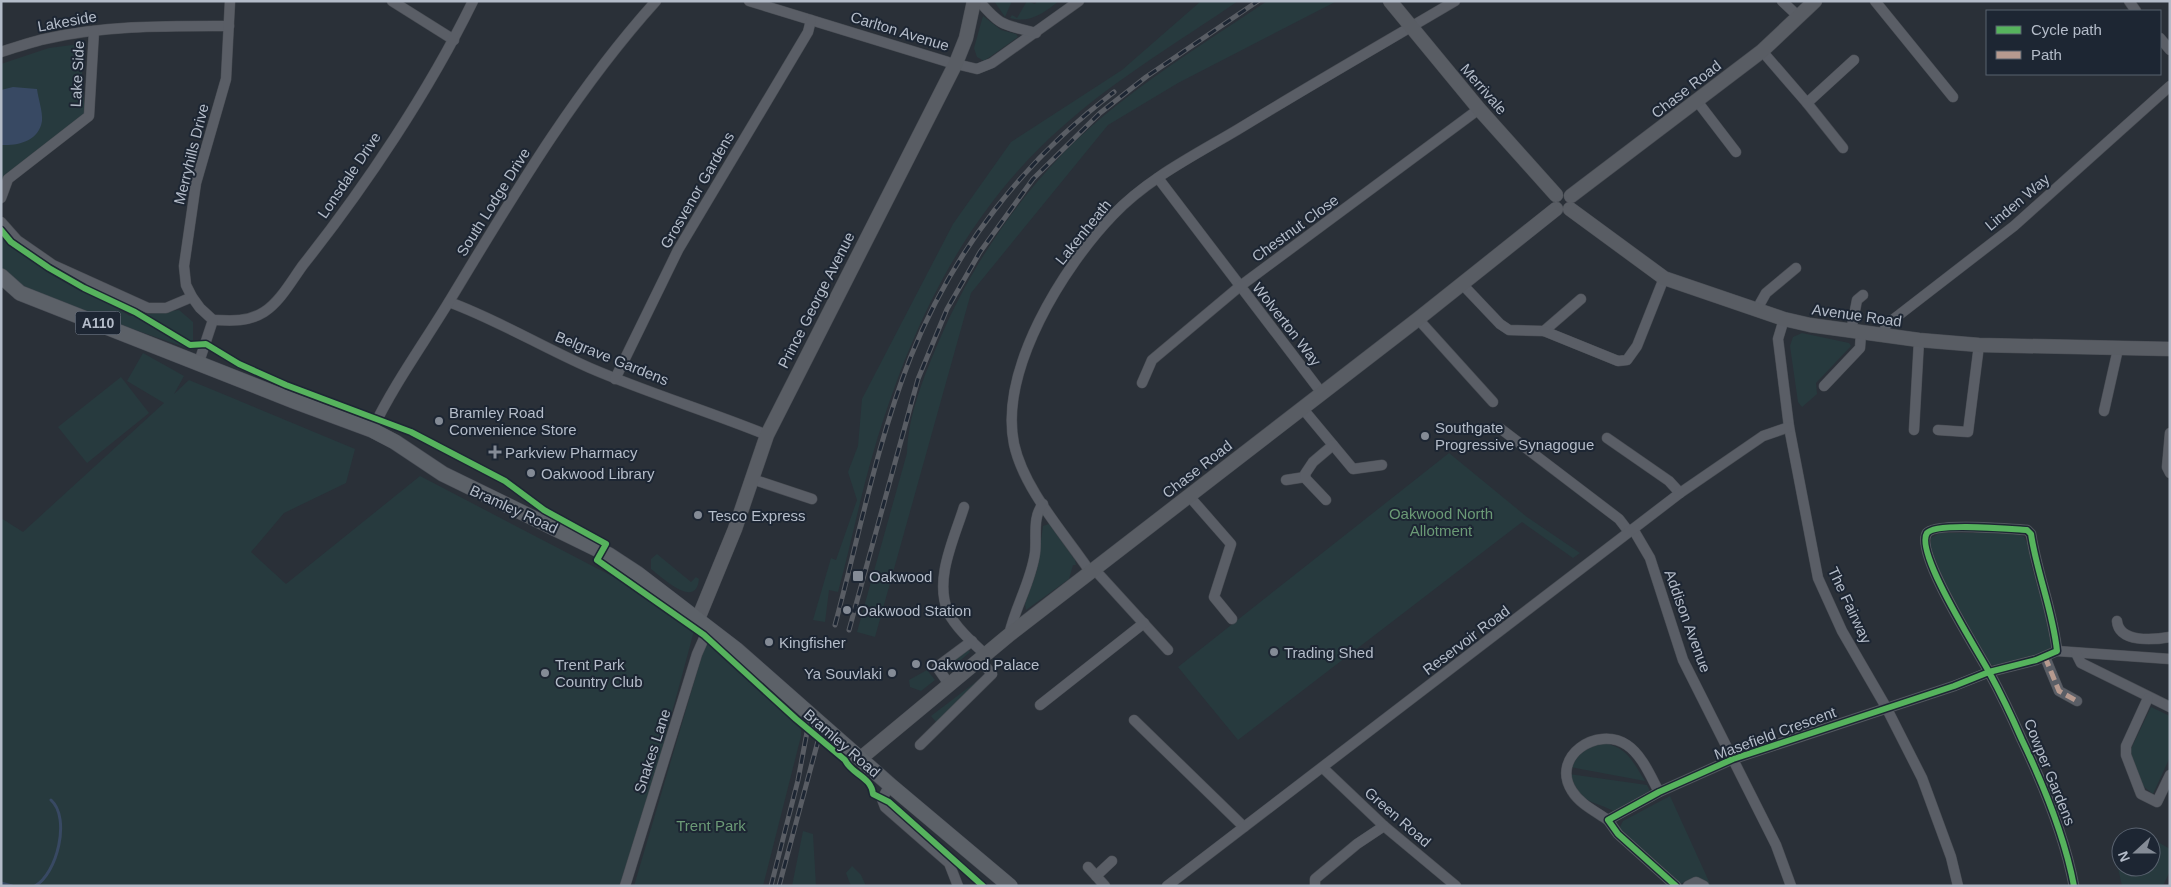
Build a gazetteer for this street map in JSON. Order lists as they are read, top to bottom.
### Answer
{
  "streets": {
    "main road": ["A110", "Bramley Road"],
    "street": [
      "Lakeside",
      "Carlton Avenue",
      "Lake Side",
      "Merrivale",
      "Chase Road",
      "Merryhills Drive",
      "Lonsdale Drive",
      "Grosvenor Gardens",
      "South Lodge Drive",
      "Linden Way",
      "Chestnut Close",
      "Lakenheath",
      "Prince George Avenue",
      "Avenue Road",
      "Wolverton Way",
      "Belgrave Gardens",
      "The Fairway",
      "Addison Avenue",
      "Reservoir Road",
      "Masefield Crescent",
      "Snakes Lane",
      "Cowper Gardens",
      "Green Road"
    ]
  },
  "crossings": [
    ["Lakeside", "Lake Side"],
    ["Lakeside", "Merryhills Drive"],
    ["Carlton Avenue", "Grosvenor Gardens"],
    ["Carlton Avenue", "Prince George Avenue"],
    ["Merrivale", "Chase Road"],
    ["Merrivale", "Chestnut Close"],
    ["Merrivale", "Lakenheath"],
    ["Merrivale", "Avenue Road"],
    ["Chase Road", "Lakenheath"],
    ["Chase Road", "Avenue Road"],
    ["Chase Road", "Wolverton Way"],
    ["Chase Road", "Bramley Road"],
    ["Merryhills Drive", "Lonsdale Drive"],
    ["Grosvenor Gardens", "Belgrave Gardens"],
    ["South Lodge Drive", "Belgrave Gardens"],
    ["South Lodge Drive", "Bramley Road"],
    ["Linden Way", "Avenue Road"],
    ["Chestnut Close", "Wolverton Way"],
    ["Lakenheath", "Wolverton Way"],
    ["Prince George Avenue", "Belgrave Gardens"],
    ["Prince George Avenue", "Bramley Road"],
    ["Prince George Avenue", "Snakes Lane"],
    ["Avenue Road", "The Fairway"],
    ["A110", "Bramley Road"],
    ["Bramley Road", "Snakes Lane"],
    ["The Fairway", "Reservoir Road"],
    ["The Fairway", "Masefield Crescent"],
    ["Addison Avenue", "Reservoir Road"],
    ["Addison Avenue", "Masefield Crescent"],
    ["Reservoir Road", "Green Road"],
    ["Masefield Crescent", "Cowper Gardens"]
  ],
  "parks": ["Oakwood North Allotment", "Trent Park"],
  "places": {
    "other": [
      "Bramley Road Convenience Store",
      "Southgate Progressive Synagogue",
      "Oakwood Library",
      "Tesco Express",
      "Oakwood Station",
      "Kingfisher",
      "Trading Shed",
      "Oakwood Palace",
      "Trent Park Country Club",
      "Ya Souvlaki"
    ],
    "health": ["Parkview Pharmacy"],
    "transit": ["Oakwood"]
  },
  "legend": ["Cycle path", "Path"],
  "north": "left"
}
